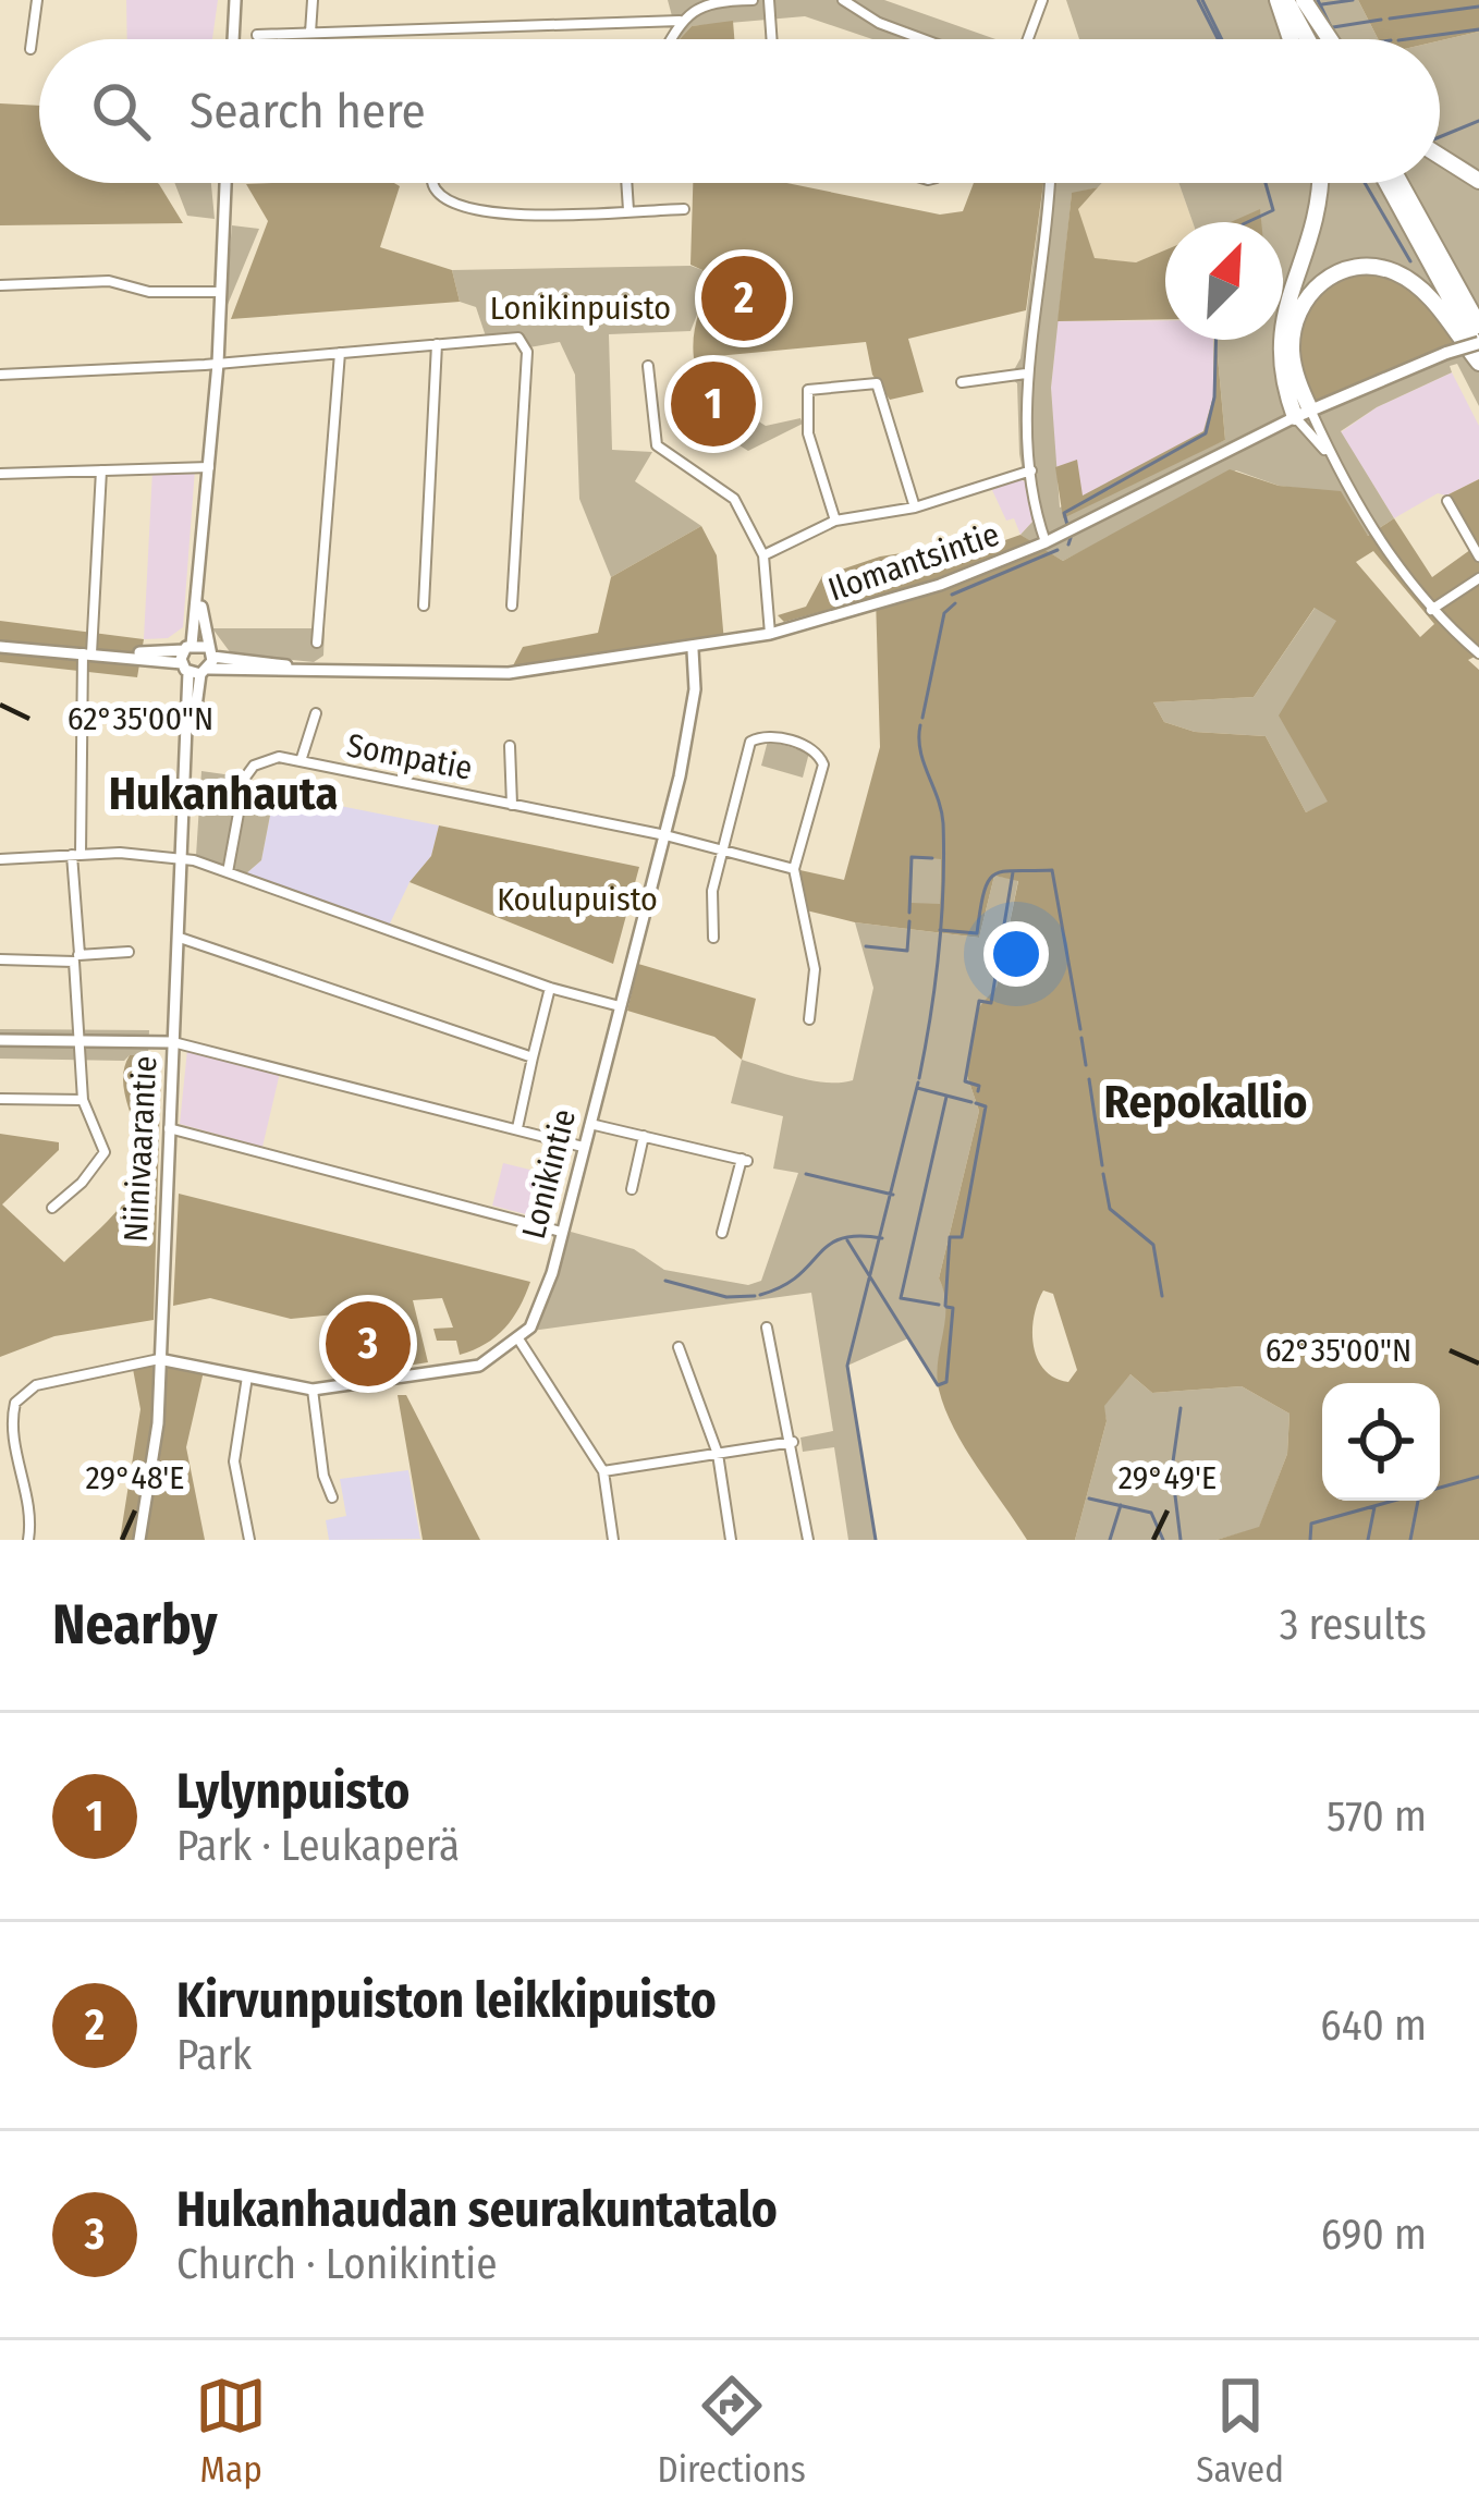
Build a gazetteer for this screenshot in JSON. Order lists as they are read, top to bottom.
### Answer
{
  "streets": {
    "main road": ["Ilomantsintie", "Niinivaarantie", "Lonikintie"],
    "street": ["Sompatie"]
  },
  "crossings": [
    ["Ilomantsintie", "Niinivaarantie"],
    ["Ilomantsintie", "Lonikintie"],
    ["Sompatie", "Lonikintie"]
  ],
  "districts": ["Hukanhauta", "Repokallio"],
  "parks": ["Lonikinpuisto", "Koulupuisto"],
  "north": "top right",
  "page": {
    "search": "Search here",
    "pins": ["2", "1", "3"],
    "heading": ["Nearby", "3 results"],
    "list": [
      {
        "mark": "1",
        "name": "Lylynpuisto",
        "note": "Park · Leukaperä",
        "value": "570 m"
      },
      {
        "mark": "2",
        "name": "Kirvunpuiston leikkipuisto",
        "note": "Park",
        "value": "640 m"
      },
      {
        "mark": "3",
        "name": "Hukanhaudan seurakuntatalo",
        "note": "Church · Lonikintie",
        "value": "690 m"
      }
    ],
    "nav": ["Map", "Directions", "Saved"]
  },
  "coordinates": ["62°35'00\"N", "29°48'E", "29°49'E"]
}
